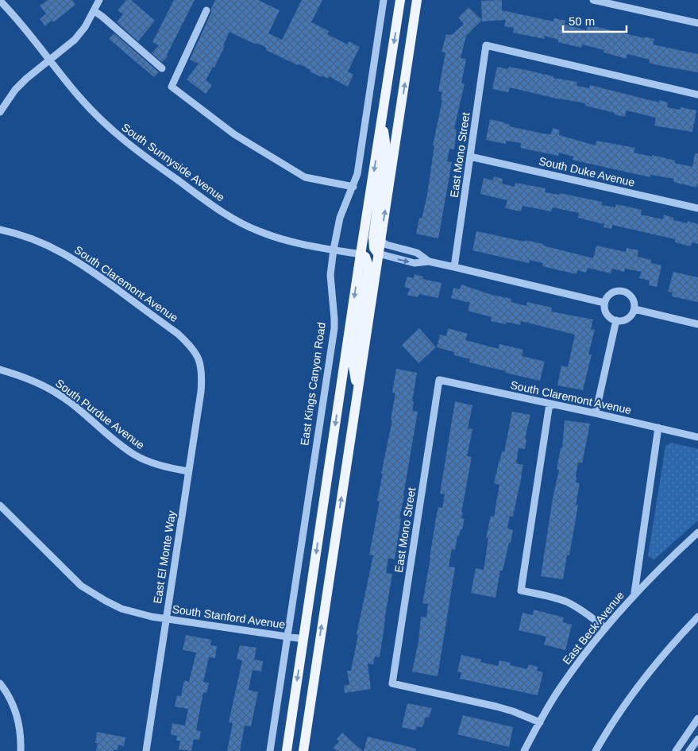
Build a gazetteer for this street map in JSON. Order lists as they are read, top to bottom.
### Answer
{
  "streets": {
    "street": [
      "East Mono Street",
      "South Sunnyside Avenue",
      "South Duke Avenue",
      "South Claremont Avenue",
      "East Kings Canyon Road",
      "South Purdue Avenue",
      "East El Monte Way",
      "South Stanford Avenue",
      "East Beck Avenue"
    ]
  },
  "crossings": [
    ["East Mono Street", "South Duke Avenue"],
    ["East Mono Street", "South Claremont Avenue"],
    ["East Mono Street", "East Beck Avenue"],
    ["South Sunnyside Avenue", "East Kings Canyon Road"],
    ["South Claremont Avenue", "East El Monte Way"],
    ["East Kings Canyon Road", "South Stanford Avenue"],
    ["South Purdue Avenue", "East El Monte Way"],
    ["East El Monte Way", "South Stanford Avenue"]
  ],
  "scale_bar": "50 m"
}
